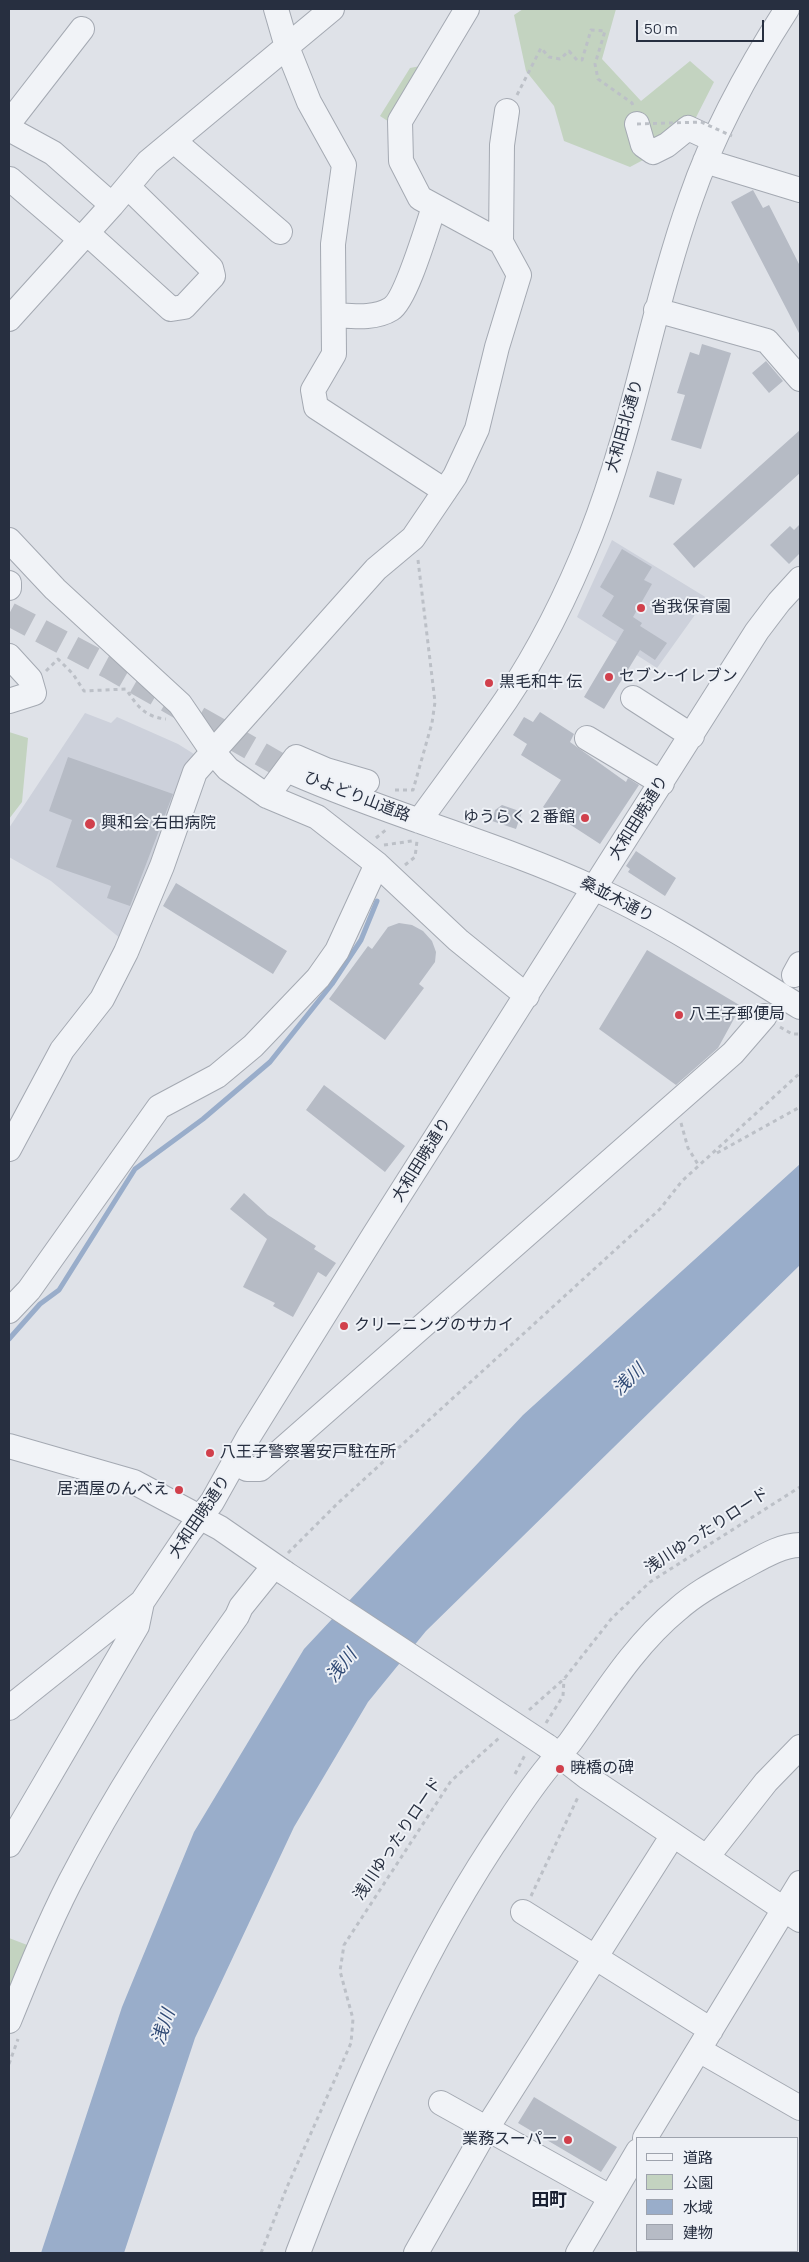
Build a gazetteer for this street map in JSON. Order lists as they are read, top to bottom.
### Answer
{
  "streets": {
    "street": [
      "大和田北通り",
      "ひよどり山道路",
      "大和田暁通り",
      "桑並木通り"
    ],
    "path": ["浅川ゆったりロード"]
  },
  "crossings": [
    ["大和田北通り", "ひよどり山道路"],
    ["大和田北通り", "桑並木通り"],
    ["ひよどり山道路", "桑並木通り"],
    ["大和田暁通り", "桑並木通り"]
  ],
  "districts": ["田町"],
  "water": ["浅川"],
  "places": [
    "省我保育園",
    "セブン-イレブン",
    "黒毛和牛 伝",
    "ゆうらく２番館",
    "興和会 右田病院",
    "八王子郵便局",
    "クリーニングのサカイ",
    "八王子警察署安戸駐在所",
    "居酒屋のんべえ",
    "暁橋の碑",
    "業務スーパー"
  ],
  "legend": [
    "道路",
    "公園",
    "水域",
    "建物"
  ],
  "scale_bar": "50 m"
}
